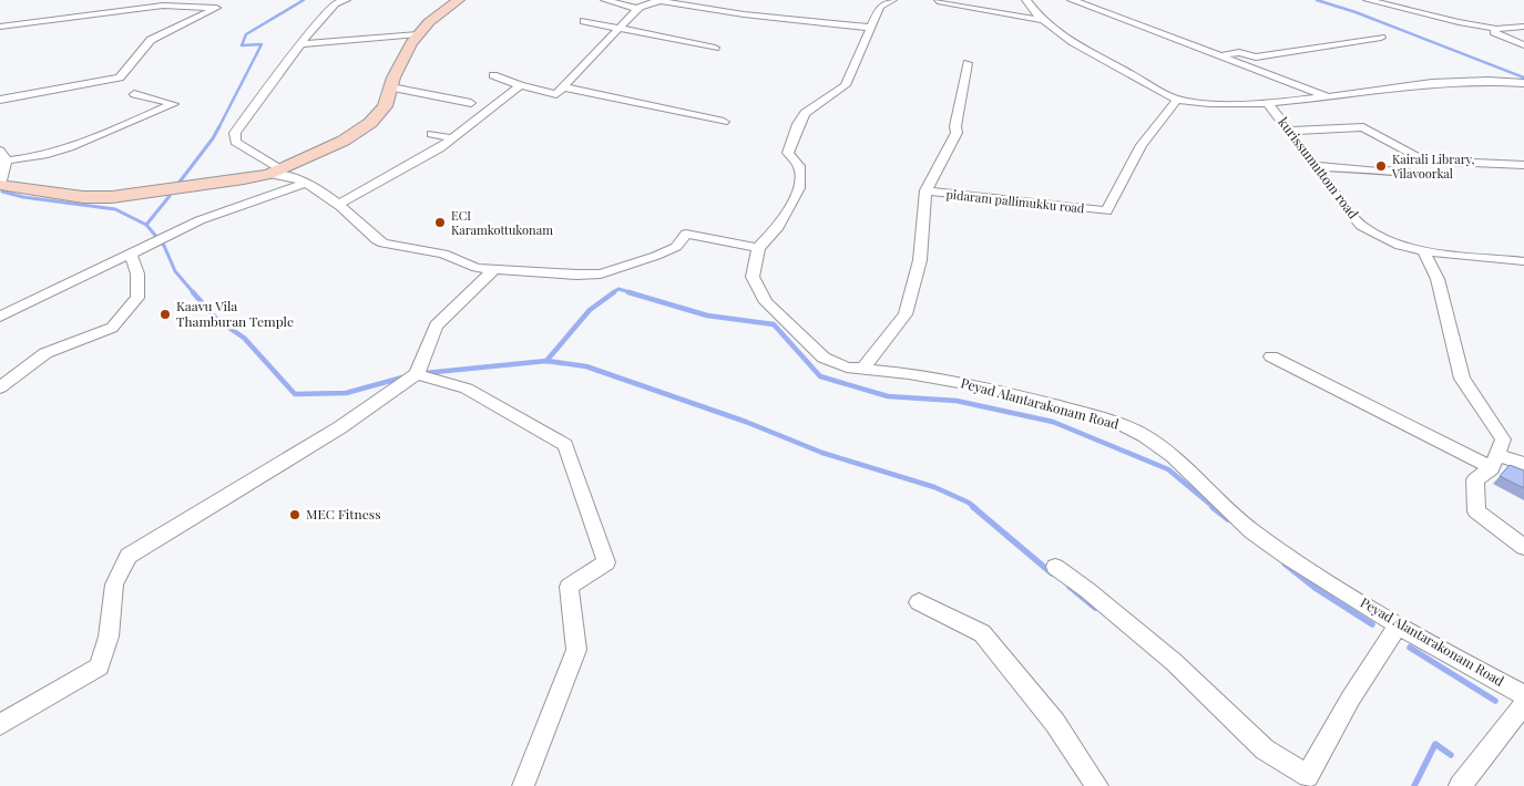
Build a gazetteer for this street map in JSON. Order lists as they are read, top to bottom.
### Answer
{
  "streets": {
    "street": ["kurissumuttom road", "pidaram pallimukku road", "Peyad Alantarakonam Road"]
  },
  "places": [
    "Kairali Library, Vilavoorkal",
    "ECI Karamkottukonam",
    "Kaavu Vila Thamburan Temple",
    "MEC Fitness"
  ]
}
